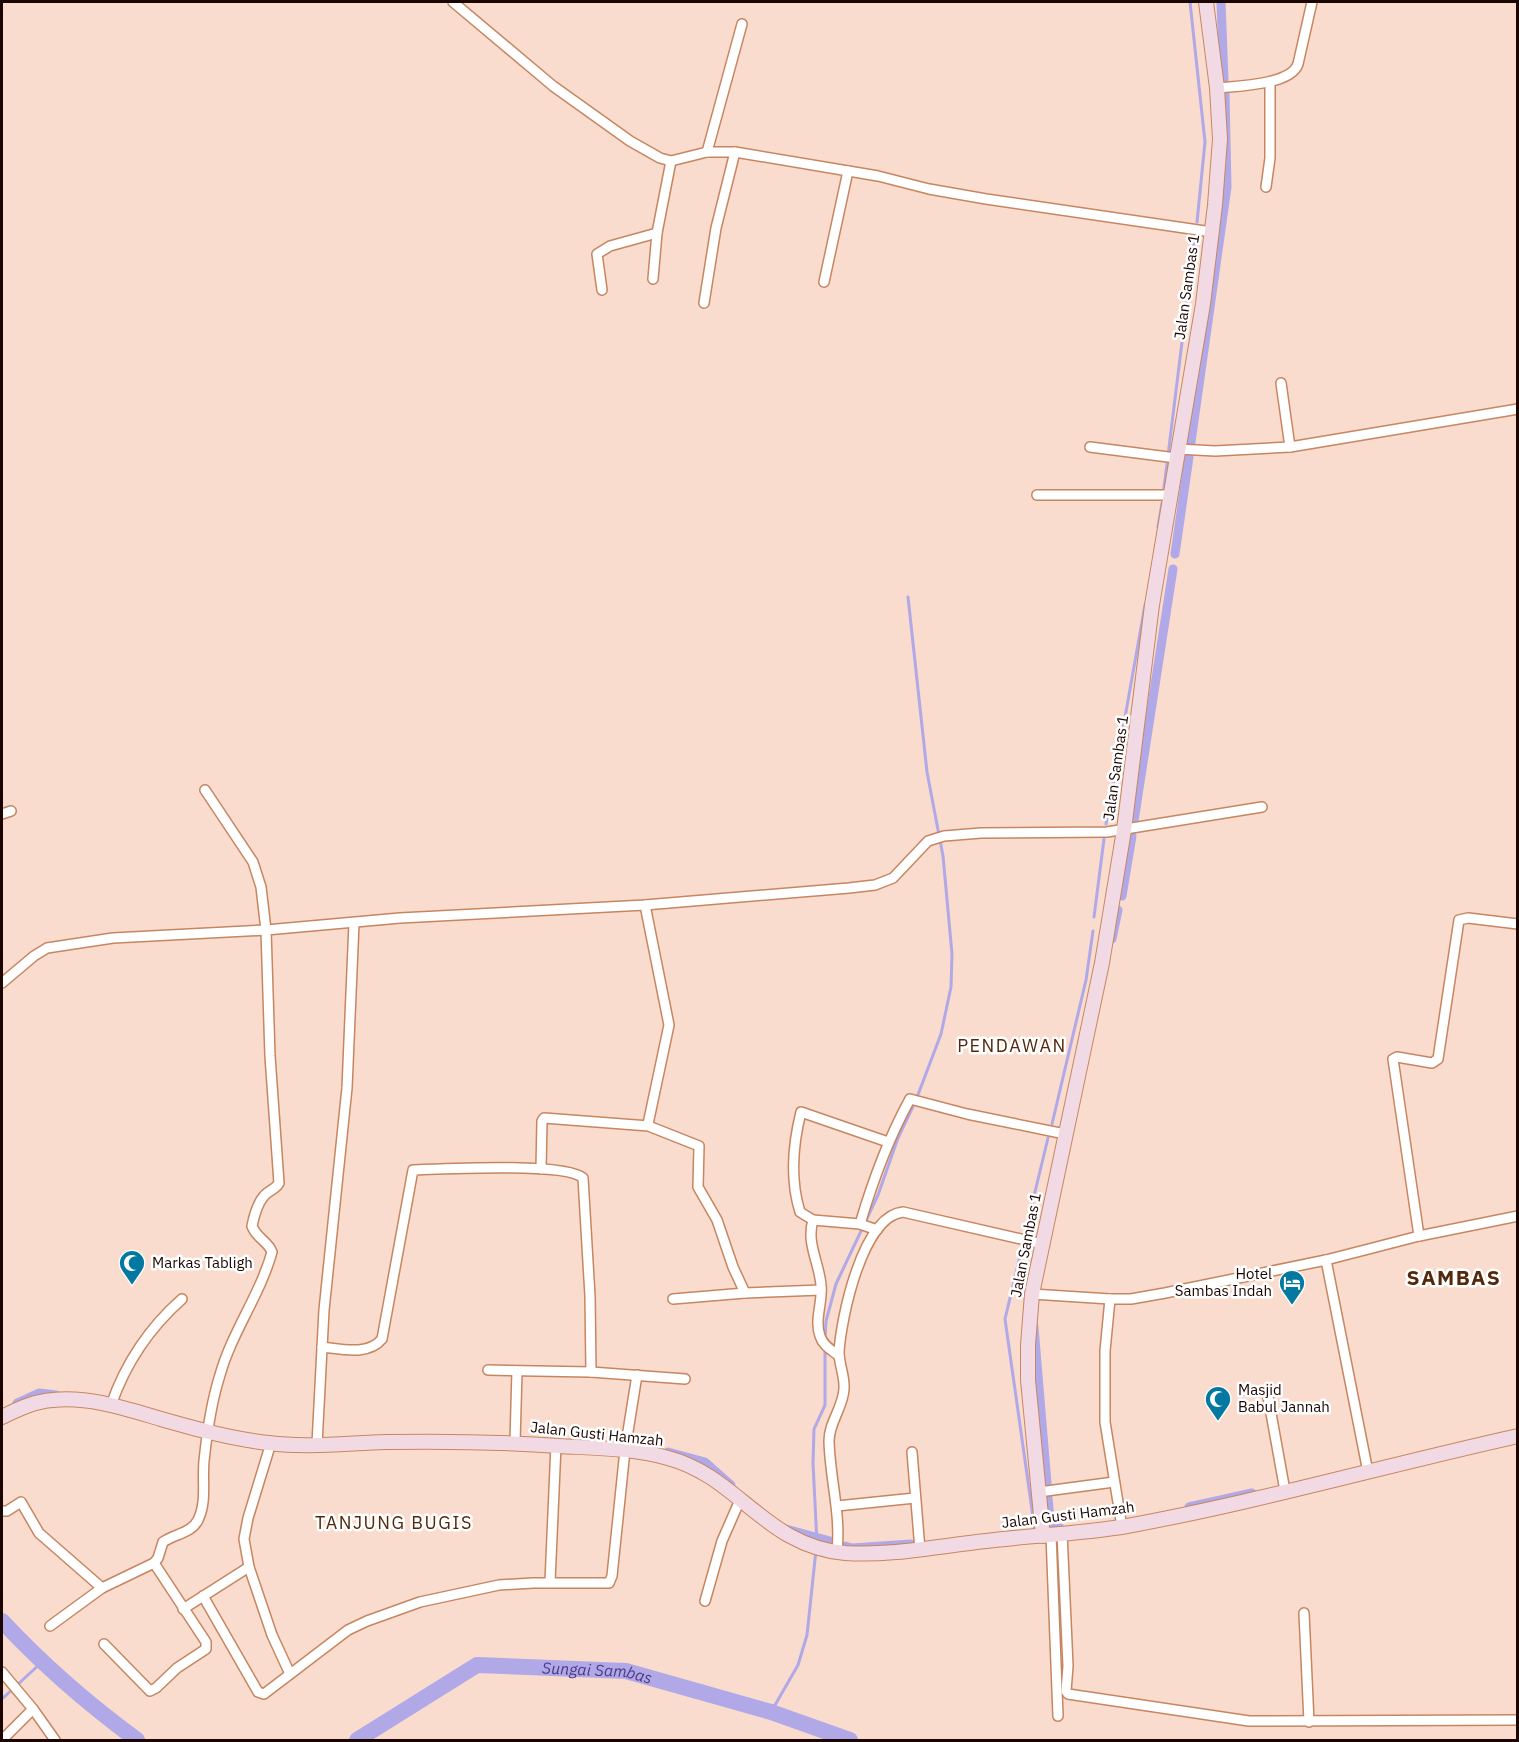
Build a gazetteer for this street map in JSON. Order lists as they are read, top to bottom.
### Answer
{
  "streets": {
    "street": ["Jalan Sambas 1", "Jalan Gusti Hamzah"]
  },
  "crossings": [
    ["Jalan Sambas 1", "Jalan Gusti Hamzah"]
  ],
  "districts": ["PENDAWAN", "SAMBAS", "TANJUNG BUGIS"],
  "water": ["Sungai Sambas"],
  "places": {
    "mosque": ["Markas Tabligh", "Masjid Babul Jannah"],
    "hotel": ["Hotel Sambas Indah"]
  }
}
